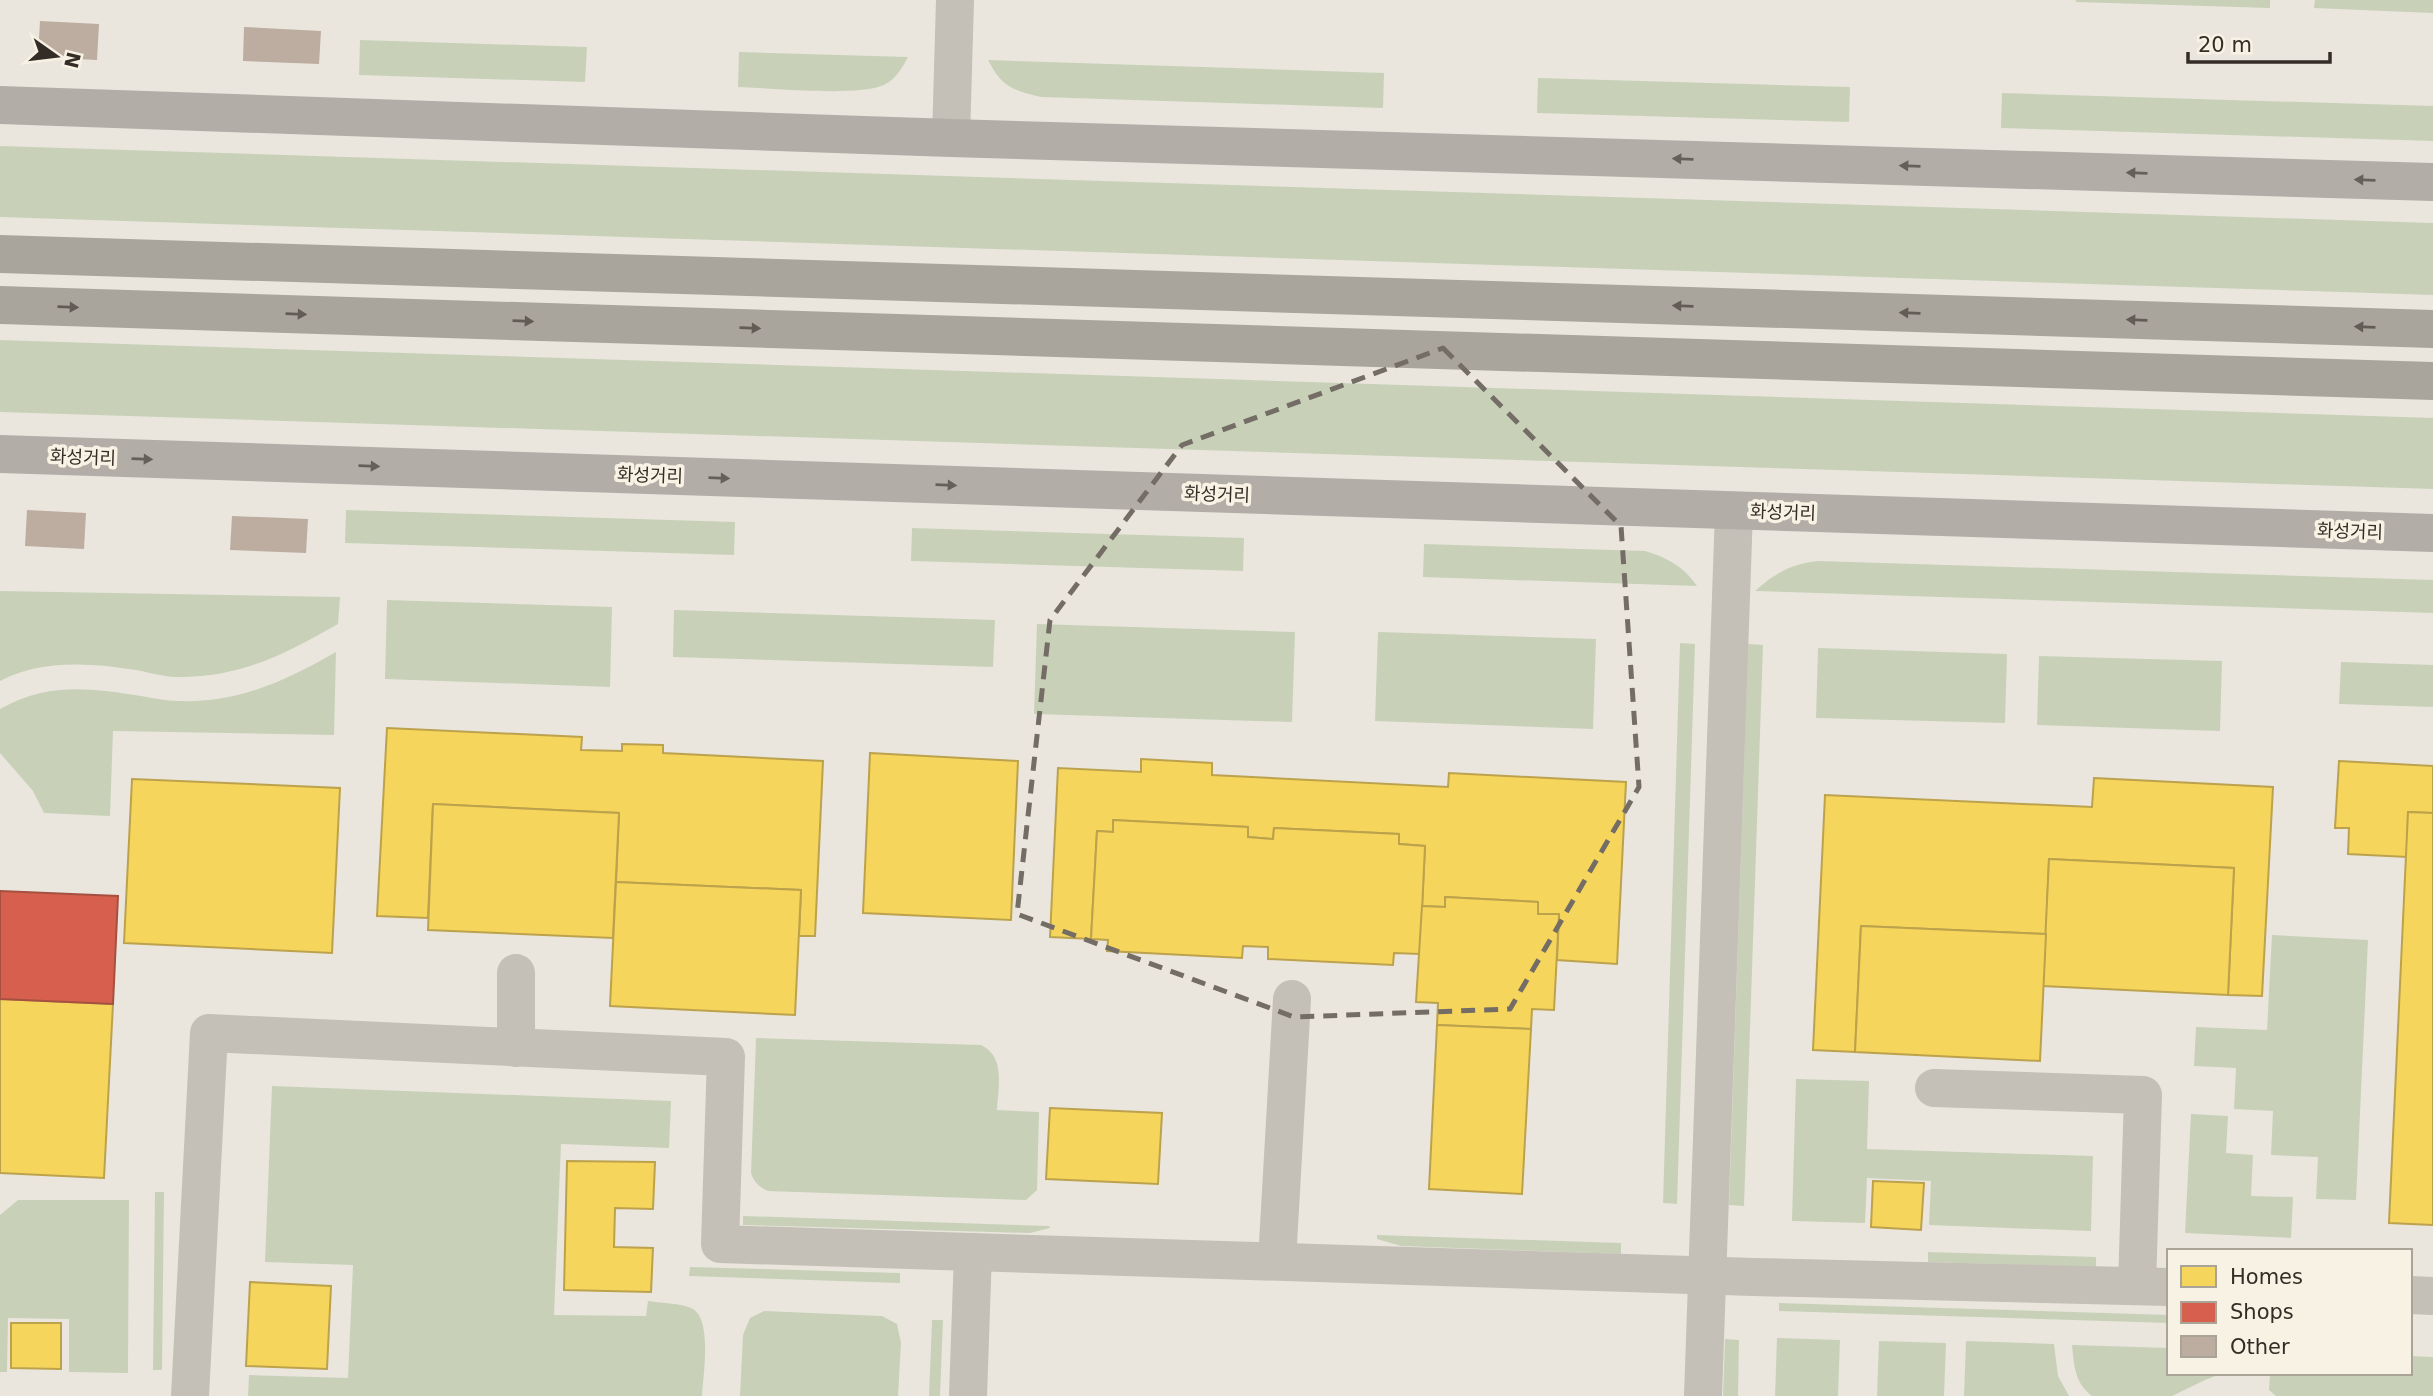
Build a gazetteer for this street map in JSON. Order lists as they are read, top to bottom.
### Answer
{
  "streets": {
    "main road": ["화성거리"]
  },
  "one_way": ["화성거리"],
  "legend": ["Homes", "Shops", "Other"],
  "scale_bar": "20 m",
  "north": "right"
}
